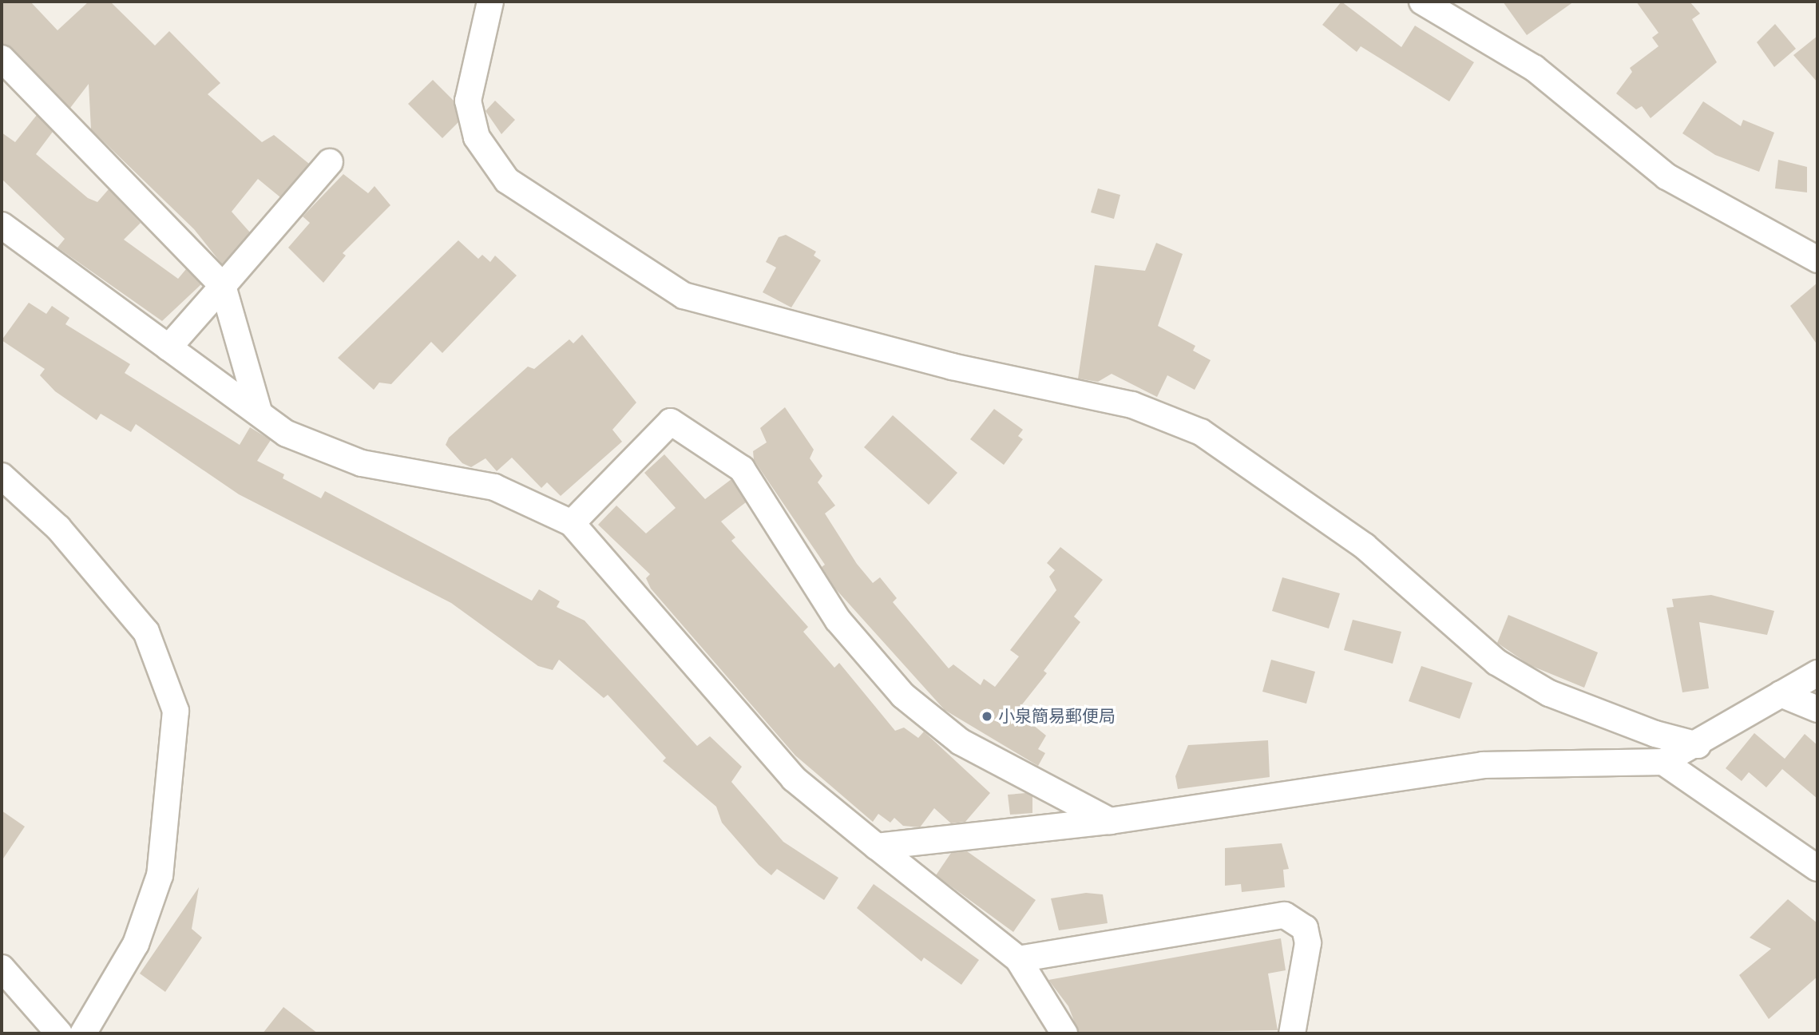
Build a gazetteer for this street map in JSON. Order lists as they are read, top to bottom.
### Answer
{
  "places": ["小泉簡易郵便局"]
}
